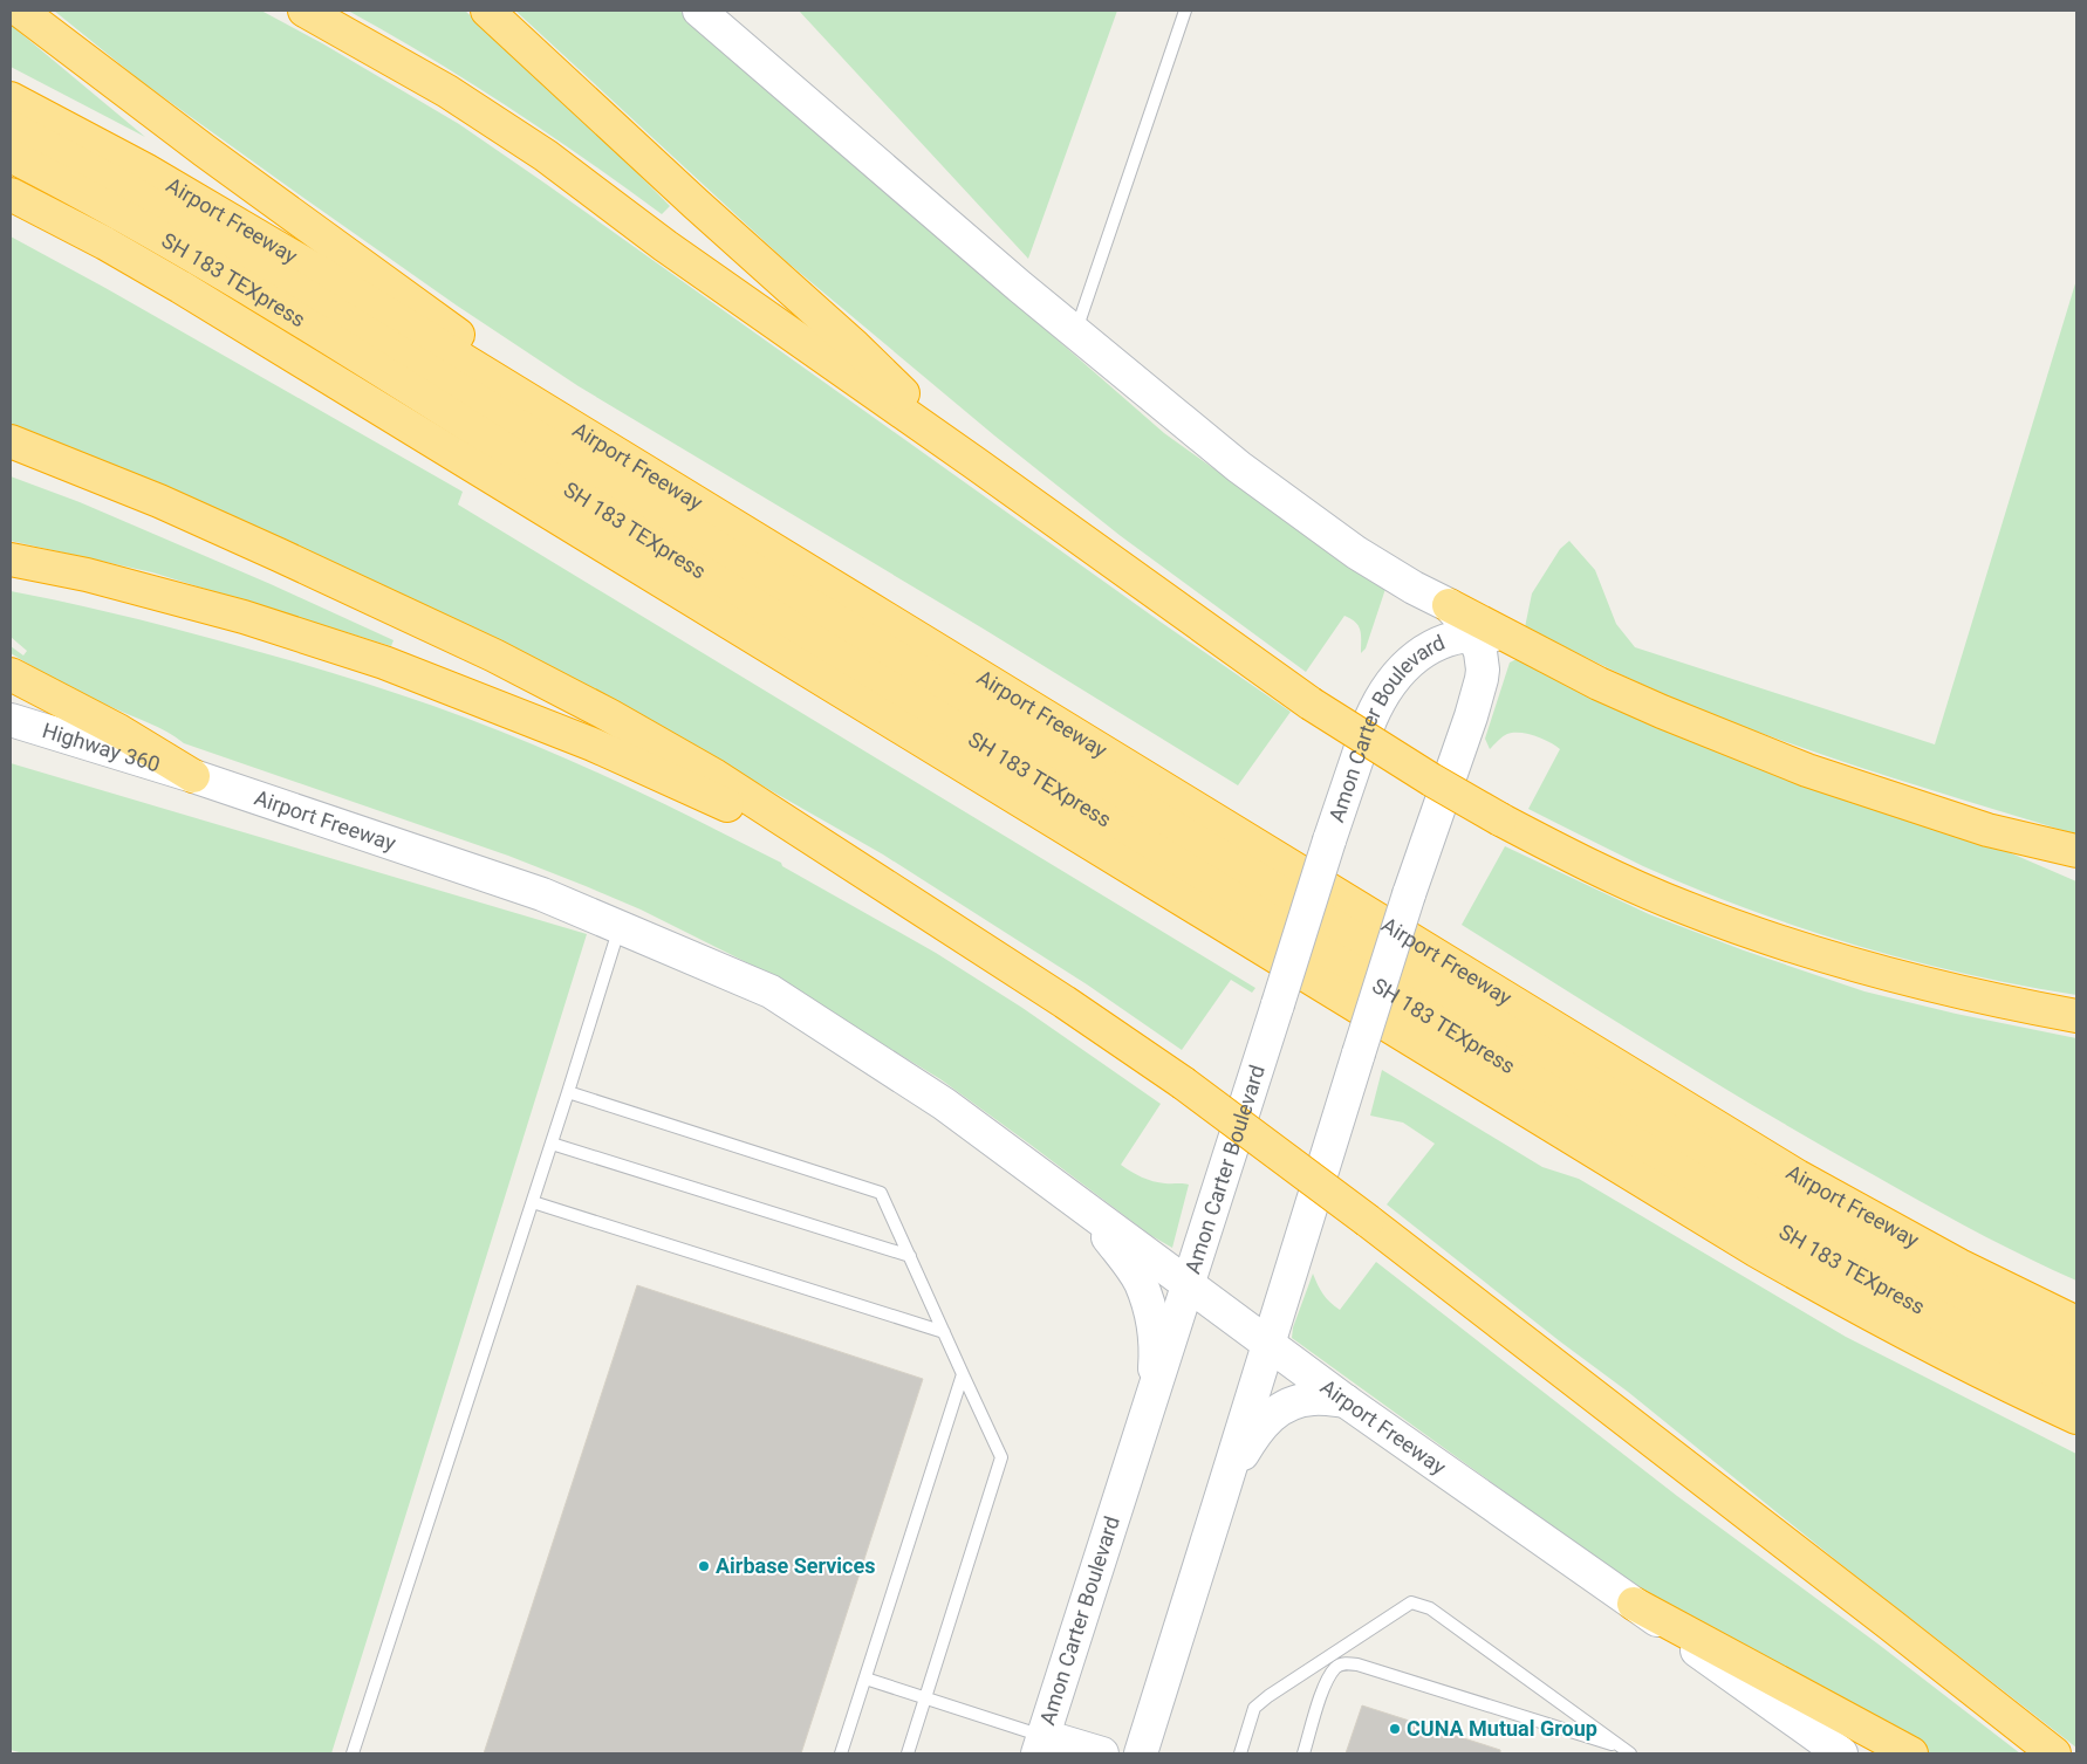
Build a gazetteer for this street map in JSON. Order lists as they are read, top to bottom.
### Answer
{
  "streets": {
    "highway": ["Airport Freeway", "SH 183 TEXpress"],
    "main road": ["Amon Carter Boulevard", "Highway 360"]
  },
  "crossings": [
    ["Airport Freeway", "Amon Carter Boulevard"],
    ["Airport Freeway", "Highway 360"]
  ],
  "places": ["Airbase Services", "CUNA Mutual Group"]
}
